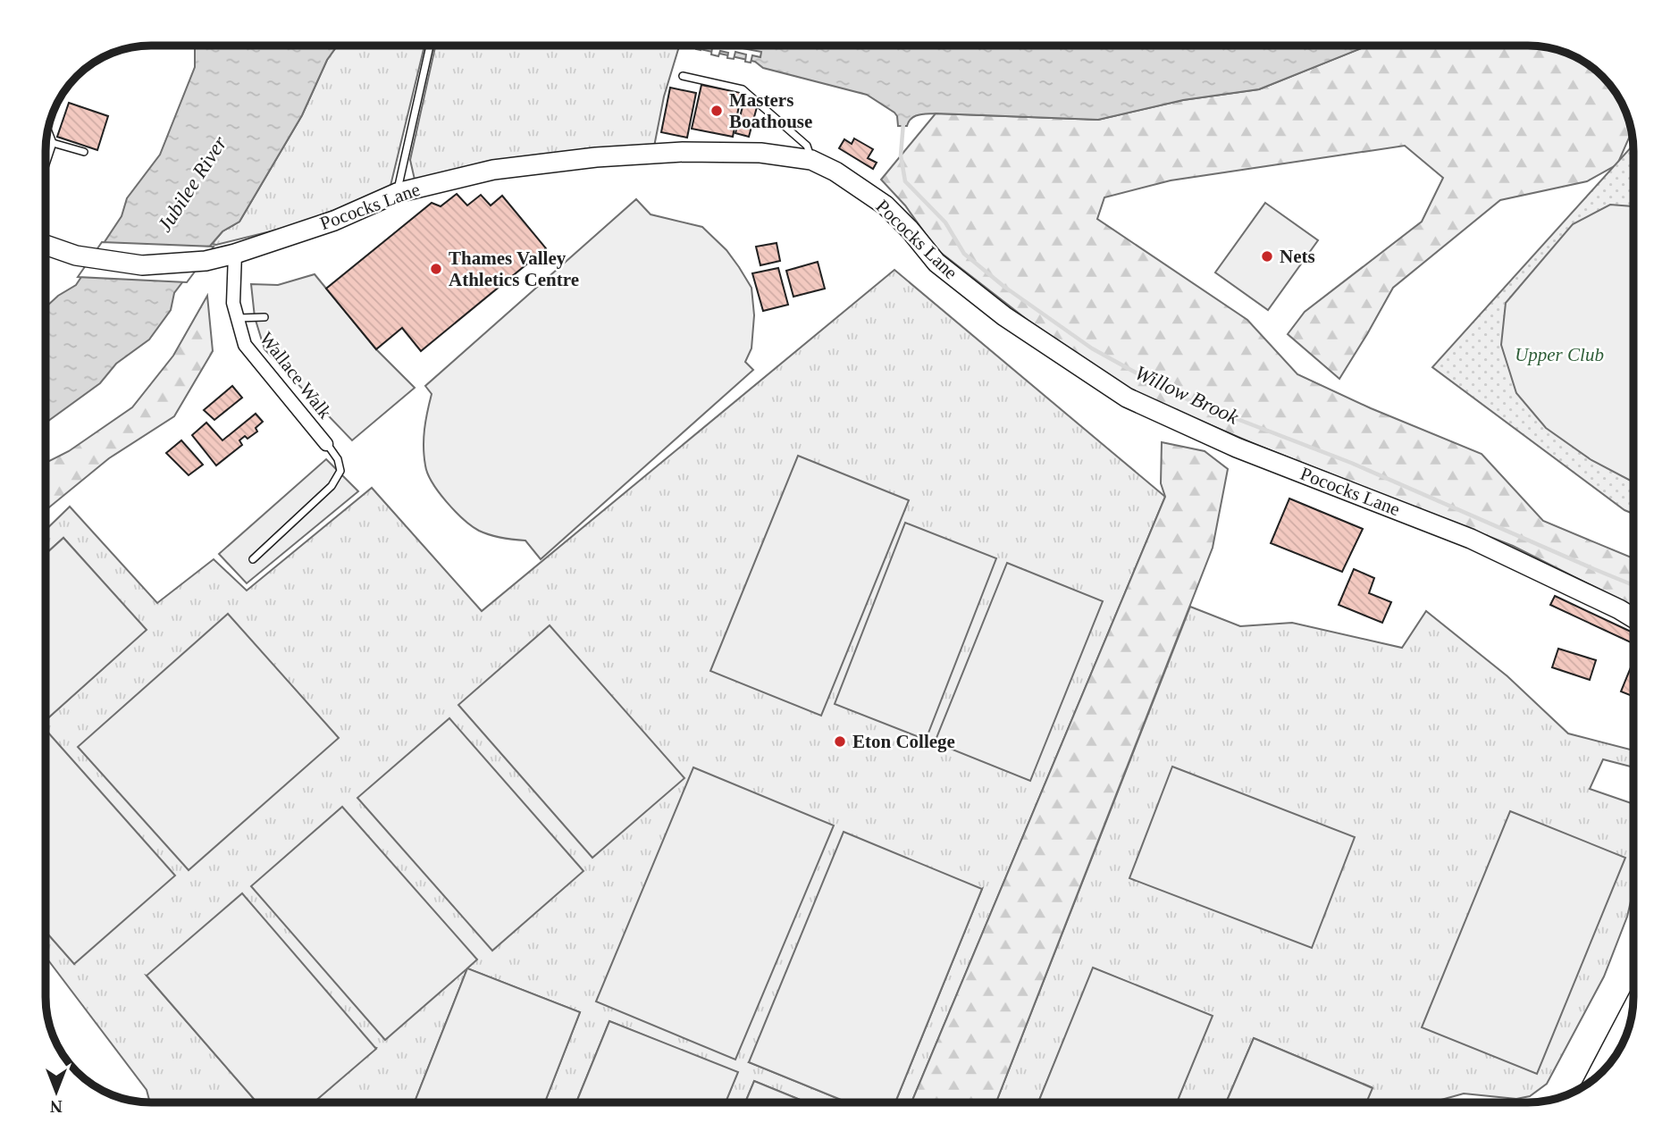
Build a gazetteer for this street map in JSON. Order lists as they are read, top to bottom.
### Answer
{
  "streets": {
    "main road": ["Pococks Lane"],
    "street": ["Wallace Walk"]
  },
  "crossings": [
    ["Pococks Lane", "Wallace Walk"]
  ],
  "water": ["Jubilee River", "Willow Brook"],
  "parks": ["Upper Club"],
  "places": [
    "Masters Boathouse",
    "Nets",
    "Thames Valley Athletics Centre",
    "Eton College"
  ],
  "north": "bottom"
}
